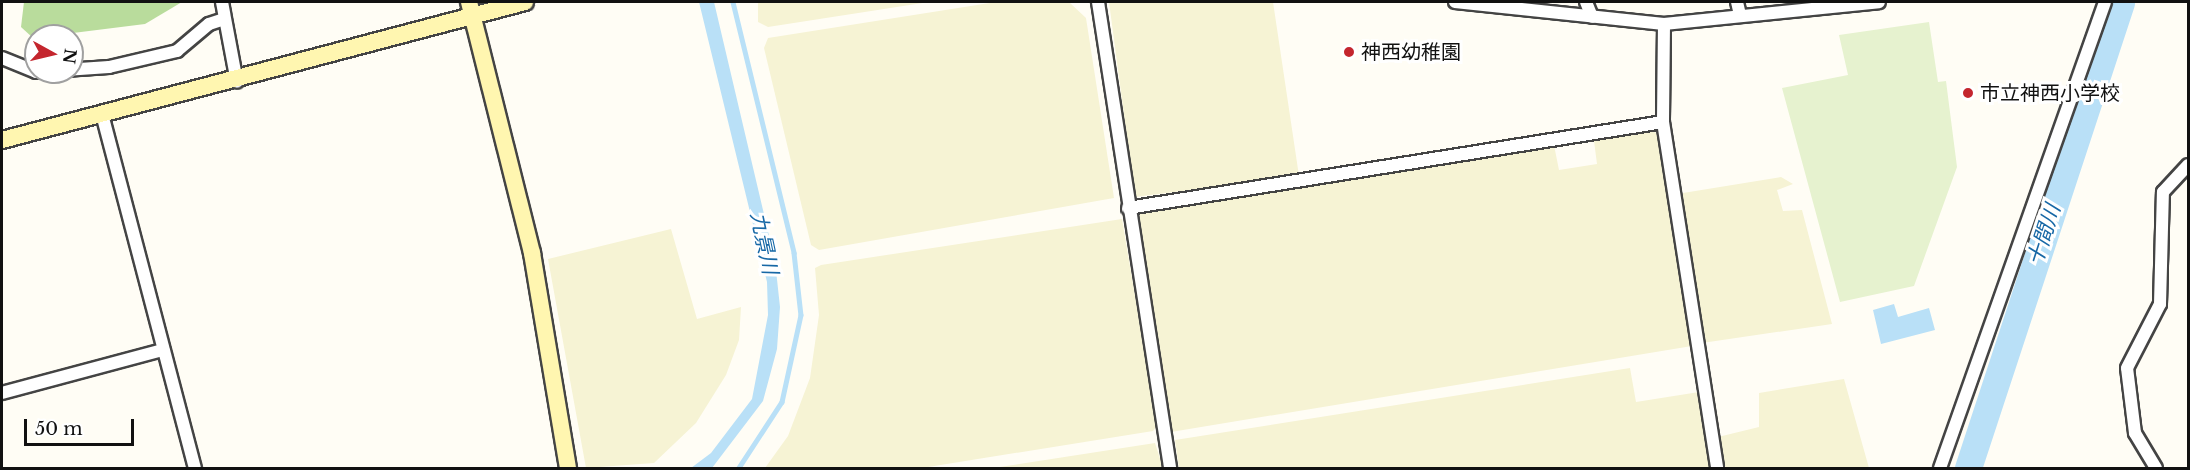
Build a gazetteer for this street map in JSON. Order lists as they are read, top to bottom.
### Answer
{
  "water": ["十間川", "九景川"],
  "places": ["神西幼稚園", "市立神西小学校"],
  "scale_bar": "50 m",
  "north": "right"
}
